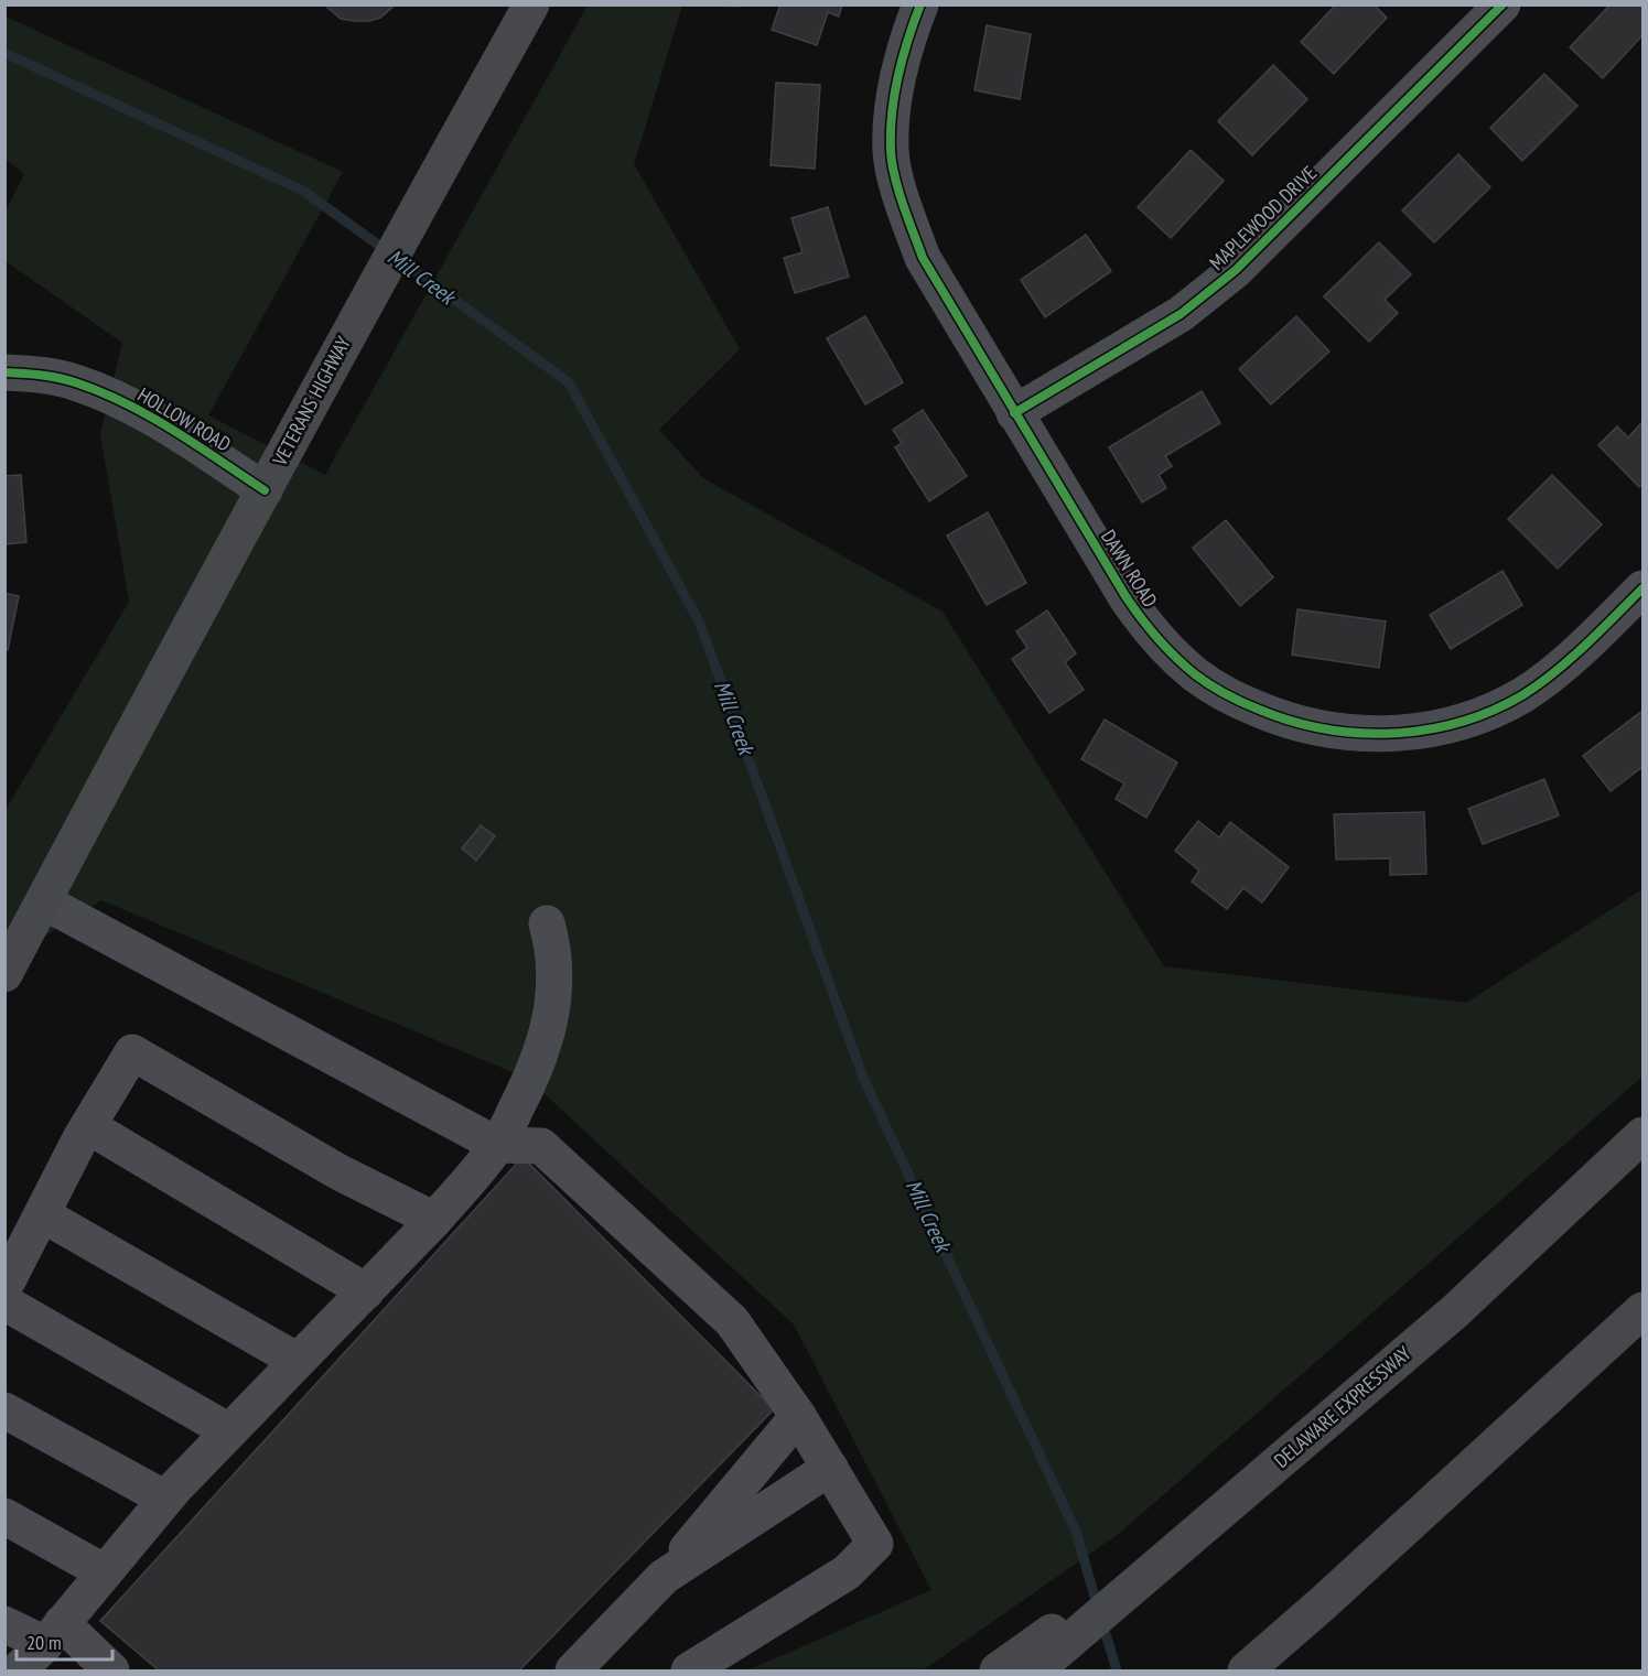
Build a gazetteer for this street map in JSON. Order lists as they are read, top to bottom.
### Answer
{
  "streets": {
    "main road": ["VETERANS HIGHWAY", "DELAWARE EXPRESSWAY"],
    "street": ["MAPLEWOOD DRIVE", "HOLLOW ROAD", "DAWN ROAD"]
  },
  "crossings": [
    ["MAPLEWOOD DRIVE", "DAWN ROAD"],
    ["VETERANS HIGHWAY", "HOLLOW ROAD"]
  ],
  "water": ["Mill Creek"],
  "scale_bar": "20 m"
}
